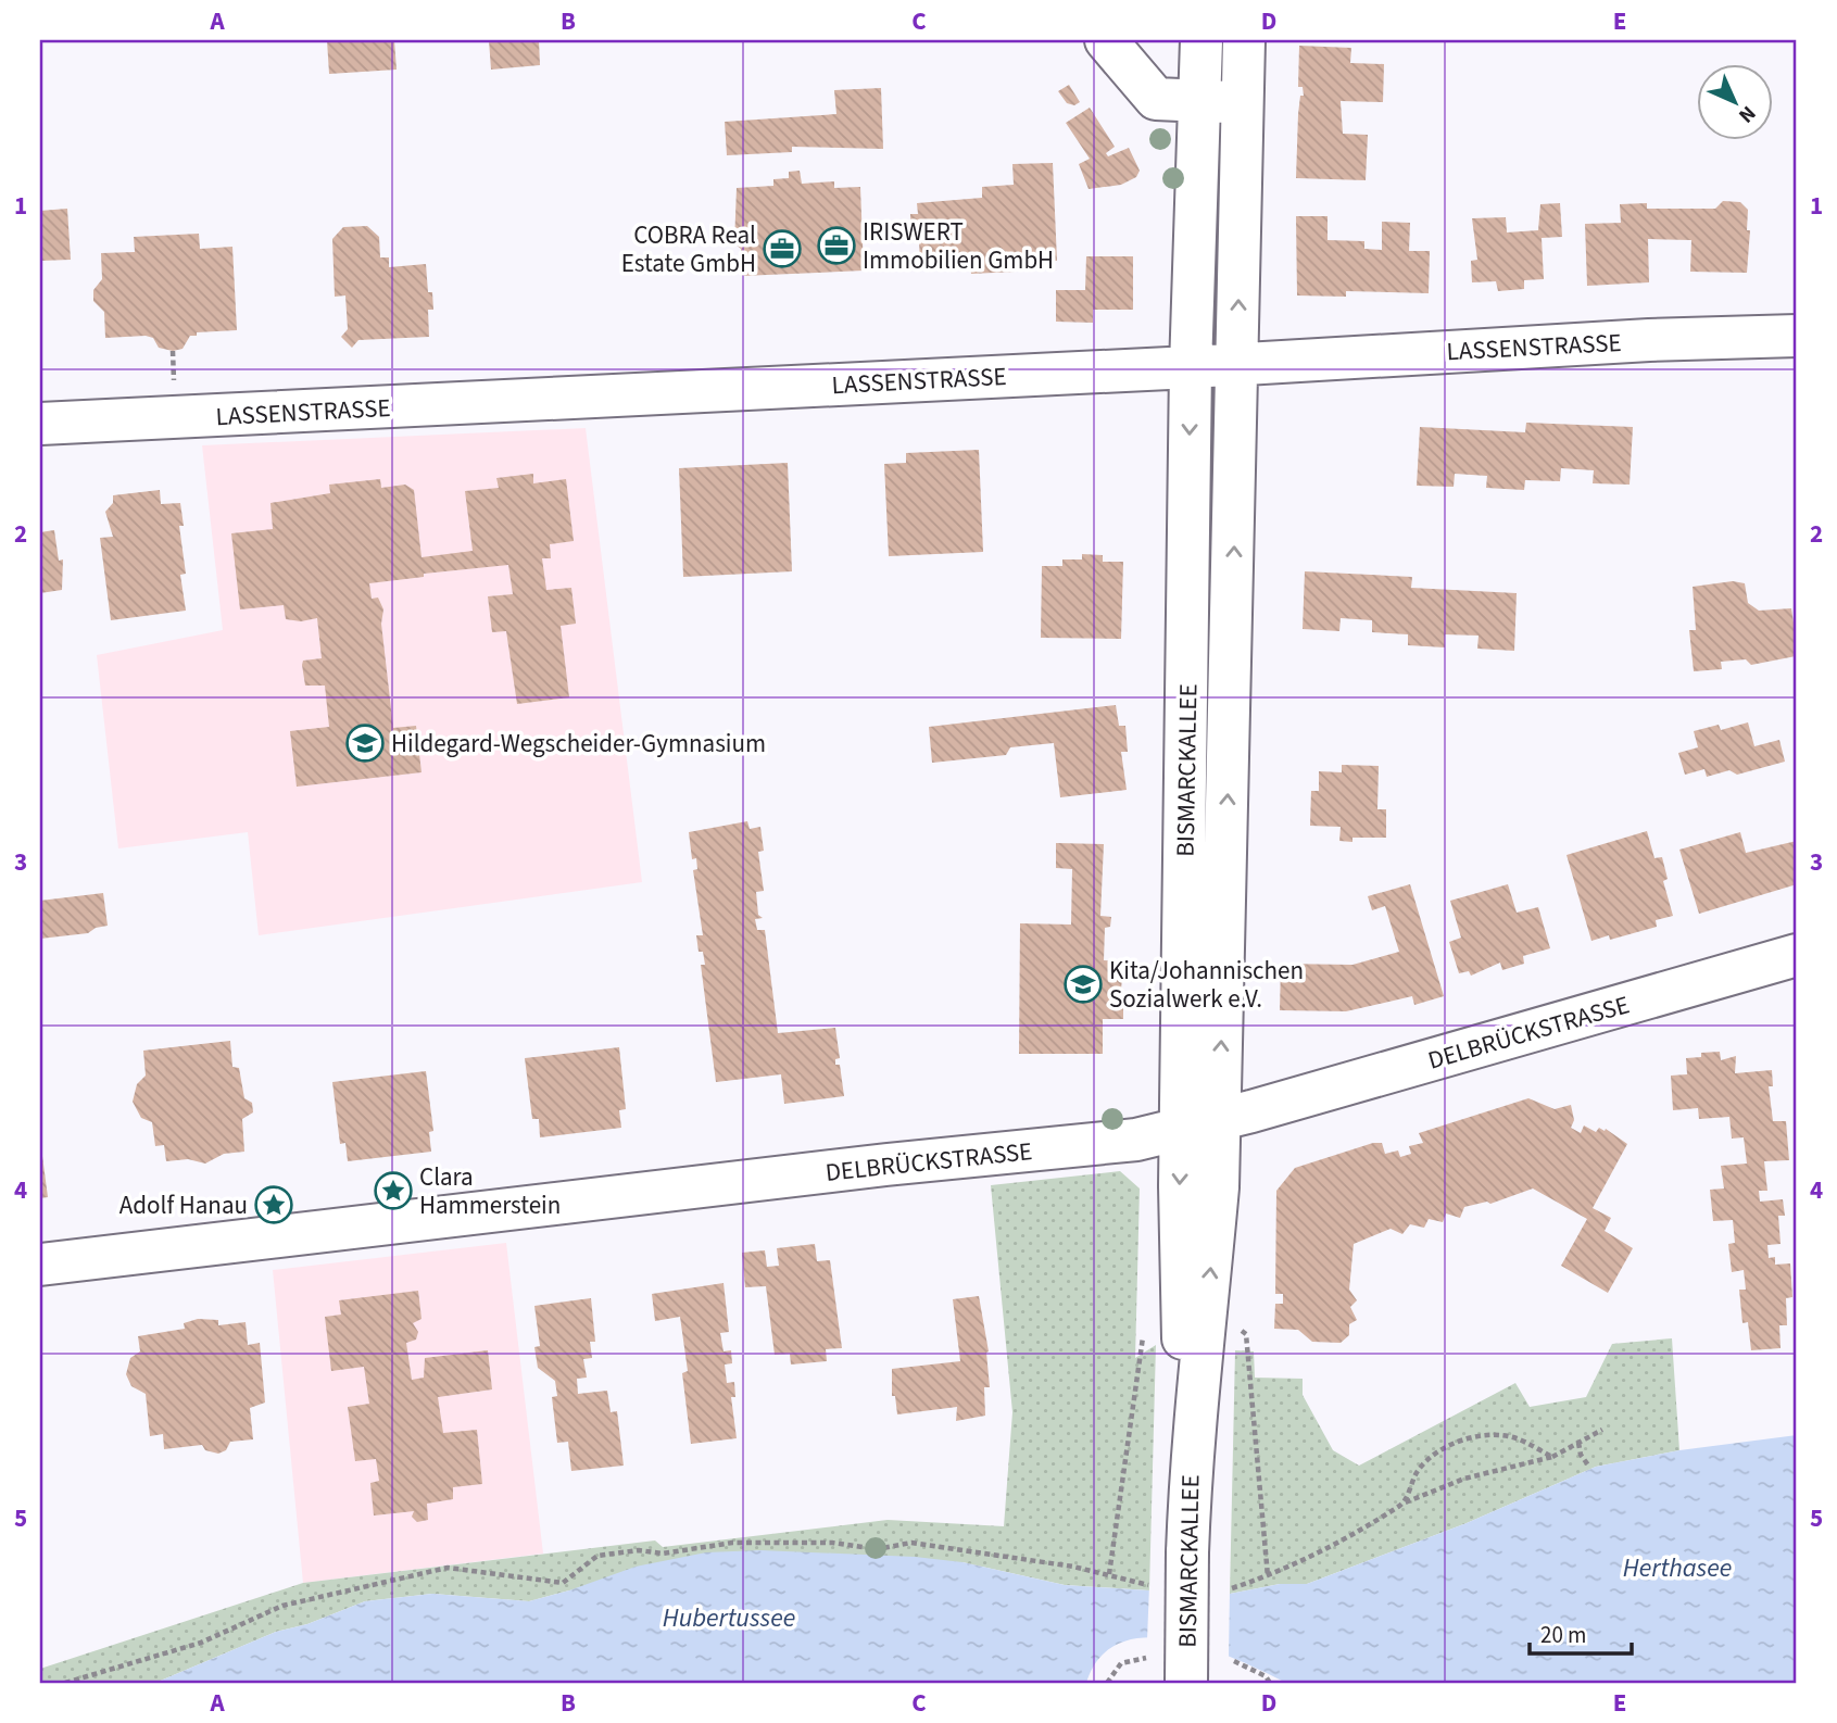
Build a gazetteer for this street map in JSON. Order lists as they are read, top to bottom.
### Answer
{
  "streets": {
    "street": ["LASSENSTRASSE", "BISMARCKALLEE", "DELBRÜCKSTRASSE"]
  },
  "crossings": [
    ["LASSENSTRASSE", "BISMARCKALLEE"],
    ["BISMARCKALLEE", "DELBRÜCKSTRASSE"]
  ],
  "water": ["Herthasee", "Hubertussee"],
  "places": {
    "office": ["IRISWERT Immobilien GmbH", "COBRA Real Estate GmbH"],
    "school or university": ["Hildegard-Wegscheider-Gymnasium", "Kita/Johannischen Sozialwerk e.V."],
    "place": ["Clara Hammerstein", "Adolf Hanau"]
  },
  "scale_bar": "20 m",
  "north": "bottom right",
  "grid": {
    "columns": [
      "A",
      "B",
      "C",
      "D",
      "E"
    ],
    "rows": [
      "1",
      "2",
      "3",
      "4",
      "5"
    ]
  }
}
